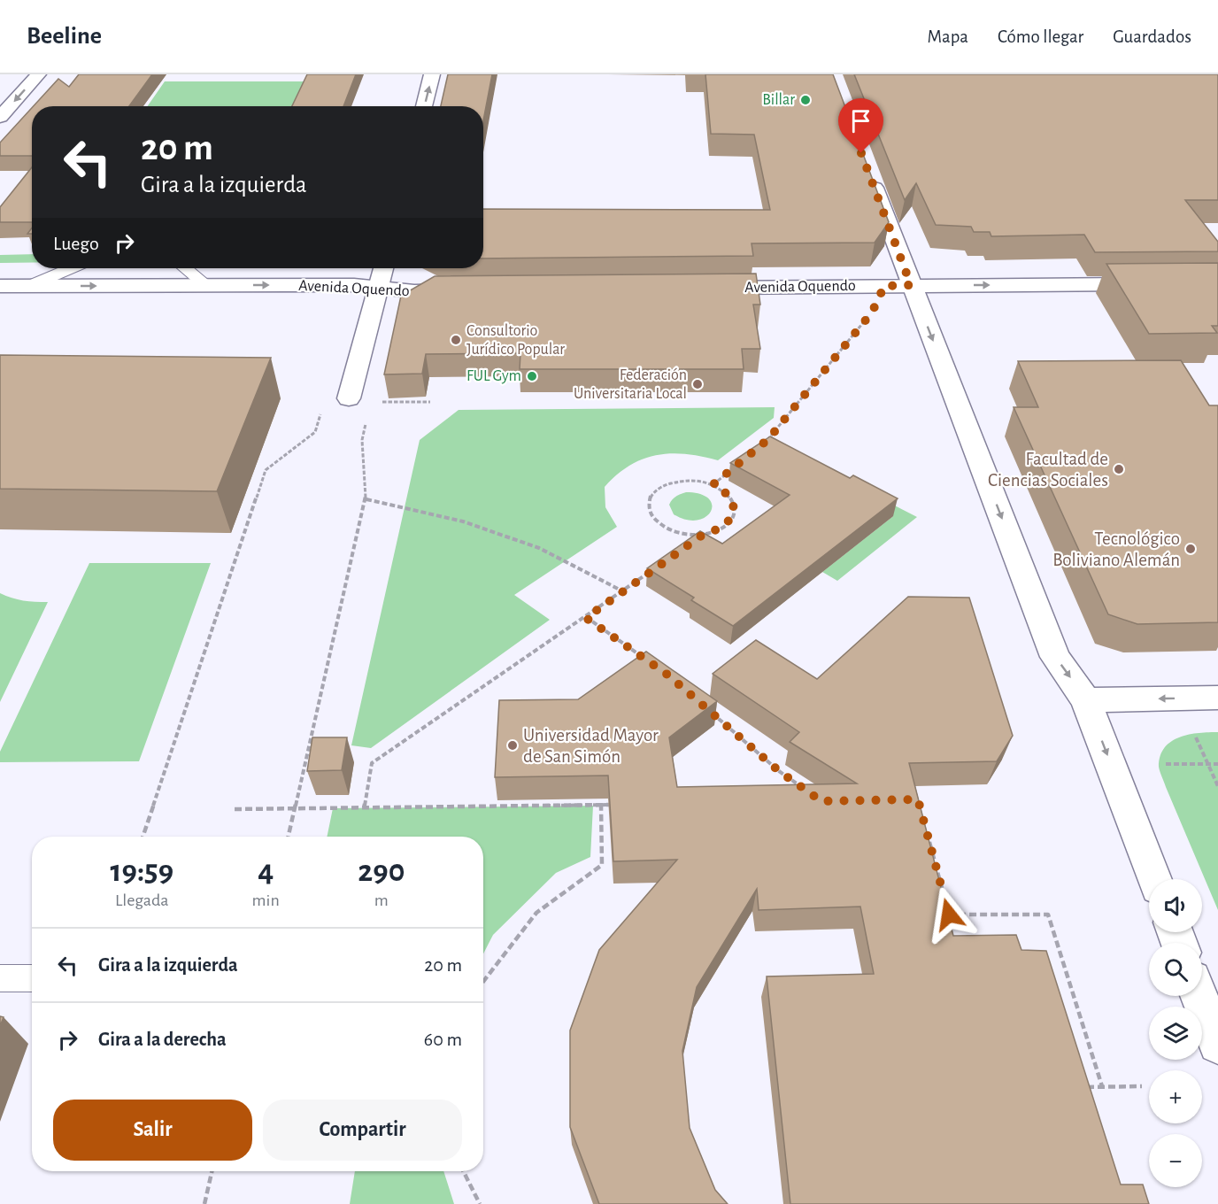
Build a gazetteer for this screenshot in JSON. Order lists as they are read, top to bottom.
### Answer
{
  "streets": {
    "street": ["Avenida Oquendo"]
  },
  "one_way": ["Avenida Oquendo"],
  "places": [
    "Billar",
    "Consultorio Jurídico Popular",
    "FUL Gym",
    "Federación Universitaria Local",
    "Facultad de Ciencias Sociales",
    "Tecnológico Boliviano Alemán",
    "Universidad Mayor de San Simón"
  ],
  "page": {
    "header": "Beeline",
    "nav": ["Mapa", "Cómo llegar", "Guardados"],
    "turn": ["20 m", "Gira a la izquierda"],
    "then": "Luego",
    "eta": [
      "19:59",
      "Llegada",
      "4",
      "min",
      "290",
      "m"
    ],
    "map_buttons": ["+", "−"],
    "list": [
      {
        "name": "Gira a la izquierda",
        "value": "20 m"
      },
      {
        "name": "Gira a la derecha",
        "value": "60 m"
      }
    ],
    "buttons": ["Salir", "Compartir"]
  }
}
